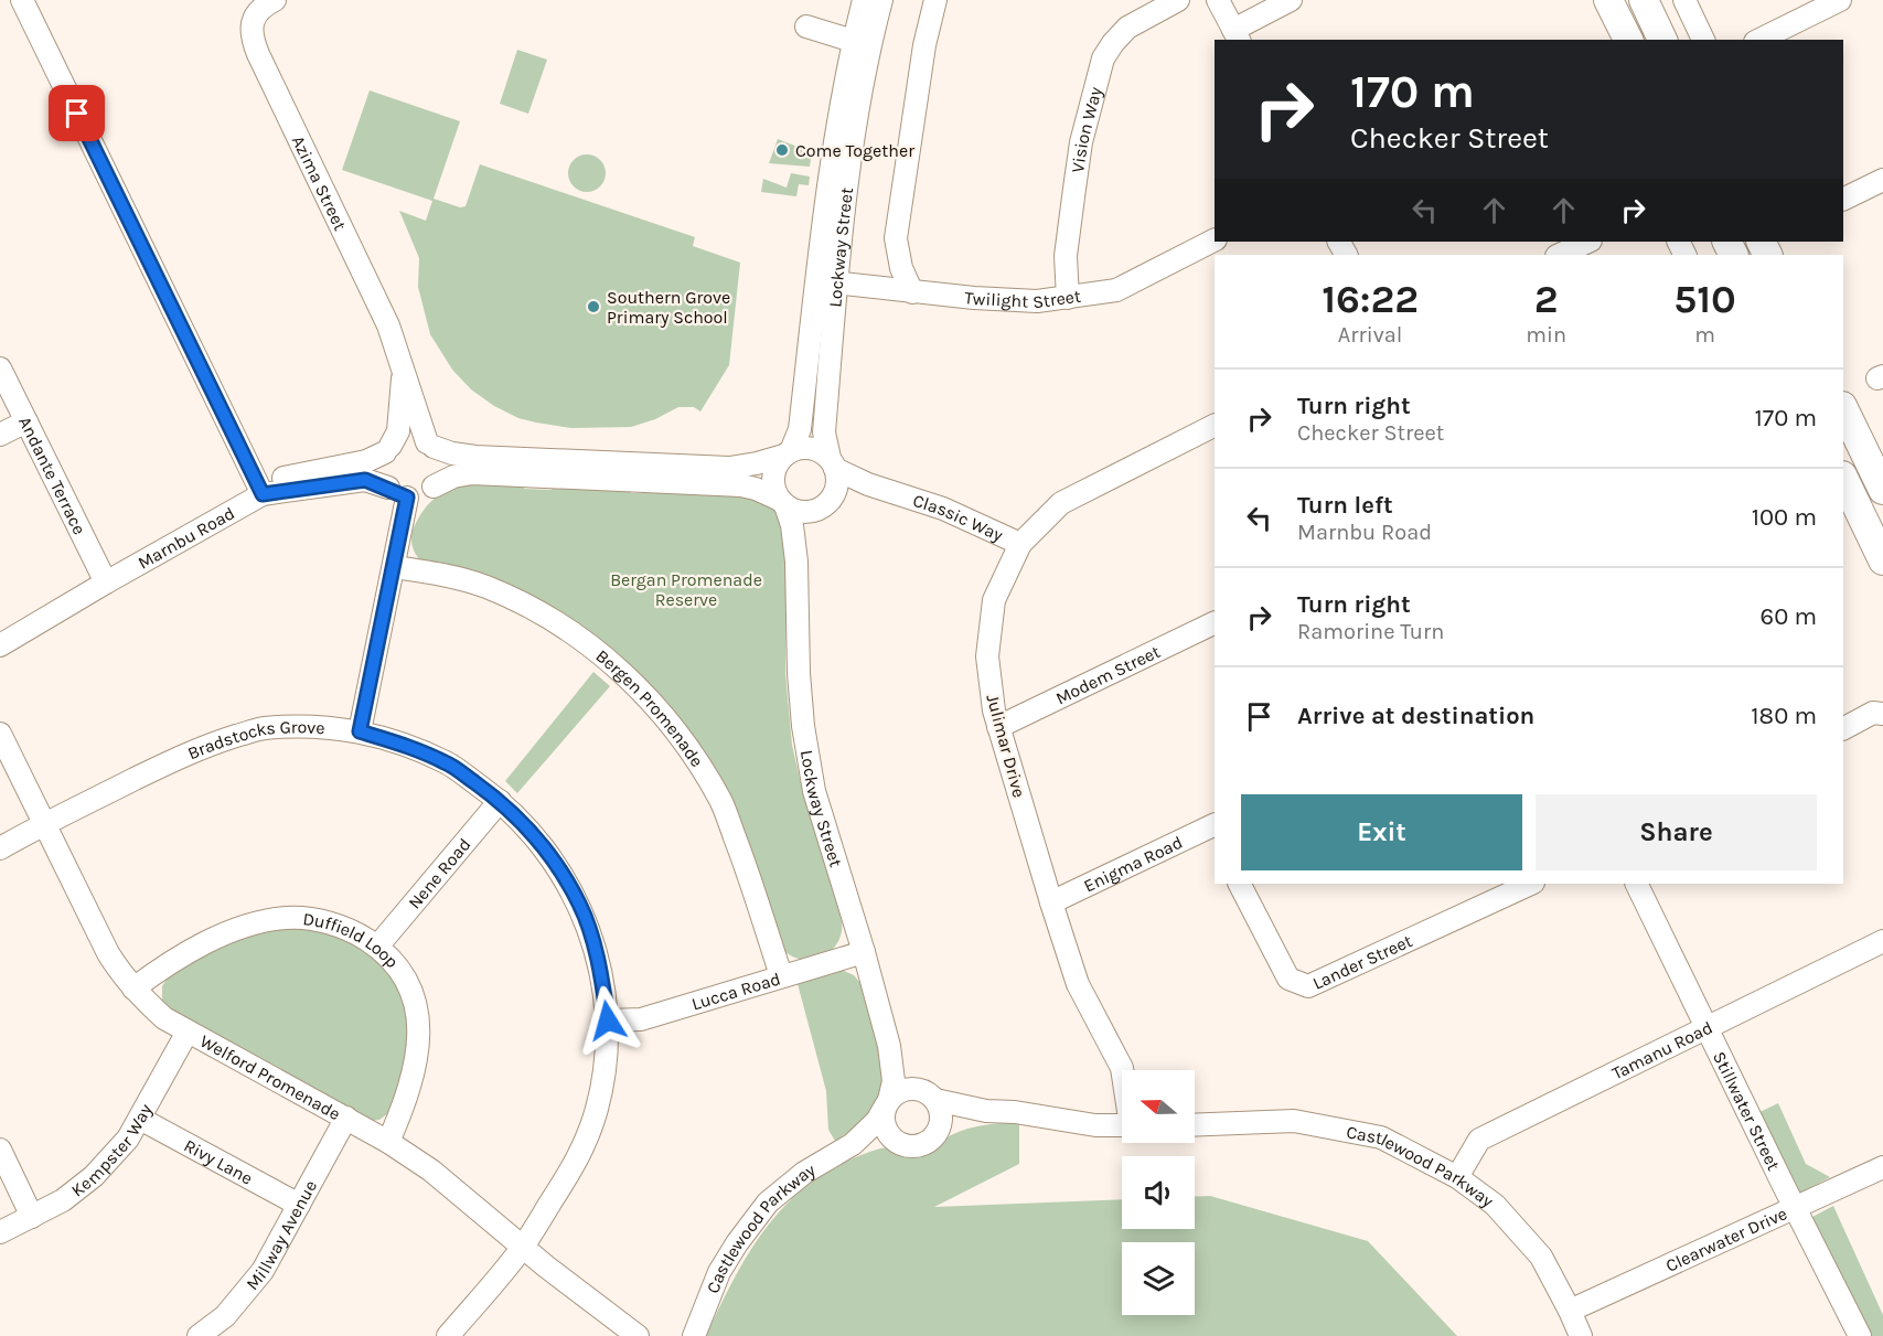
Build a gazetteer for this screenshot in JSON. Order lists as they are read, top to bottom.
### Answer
{
  "streets": {
    "street": [
      "Vision Way",
      "Azima Street",
      "Lockway Street",
      "Twilight Street",
      "Andante Terrace",
      "Classic Way",
      "Marnbu Road",
      "Modem Street",
      "Bergen Promenade",
      "Bradstocks Grove",
      "Julimar Drive",
      "Enigma Road",
      "Nene Road",
      "Duffield Loop",
      "Lander Street",
      "Lucca Road",
      "Tamanu Road",
      "Welford Promenade",
      "Stillwater Street",
      "Kempster Way",
      "Rivy Lane",
      "Castlewood Parkway",
      "Millway Avenue",
      "Clearwater Drive"
    ]
  },
  "crossings": [
    ["Vision Way", "Twilight Street"],
    ["Azima Street", "Marnbu Road"],
    ["Lockway Street", "Twilight Street"],
    ["Lockway Street", "Classic Way"],
    ["Lockway Street", "Lucca Road"],
    ["Lockway Street", "Castlewood Parkway"],
    ["Andante Terrace", "Marnbu Road"],
    ["Classic Way", "Julimar Drive"],
    ["Modem Street", "Julimar Drive"],
    ["Bergen Promenade", "Lucca Road"],
    ["Bradstocks Grove", "Nene Road"],
    ["Bradstocks Grove", "Lucca Road"],
    ["Bradstocks Grove", "Welford Promenade"],
    ["Julimar Drive", "Enigma Road"],
    ["Nene Road", "Duffield Loop"],
    ["Duffield Loop", "Welford Promenade"],
    ["Tamanu Road", "Stillwater Street"],
    ["Tamanu Road", "Castlewood Parkway"],
    ["Welford Promenade", "Kempster Way"],
    ["Welford Promenade", "Millway Avenue"],
    ["Stillwater Street", "Clearwater Drive"],
    ["Kempster Way", "Rivy Lane"],
    ["Rivy Lane", "Millway Avenue"],
    ["Castlewood Parkway", "Clearwater Drive"]
  ],
  "parks": ["Bergan Promenade Reserve"],
  "places": ["Come Together", "Southern Grove Primary School"],
  "north": "left",
  "page": {
    "turn": ["170 m", "Checker Street"],
    "eta": [
      "16:22",
      "Arrival",
      "2",
      "min",
      "510",
      "m"
    ],
    "list": [
      {
        "name": "Turn right",
        "note": "Checker Street",
        "value": "170 m"
      },
      {
        "name": "Turn left",
        "note": "Marnbu Road",
        "value": "100 m"
      },
      {
        "name": "Turn right",
        "note": "Ramorine Turn",
        "value": "60 m"
      },
      {
        "name": "Arrive at destination",
        "value": "180 m"
      }
    ],
    "buttons": ["Exit", "Share"]
  }
}
